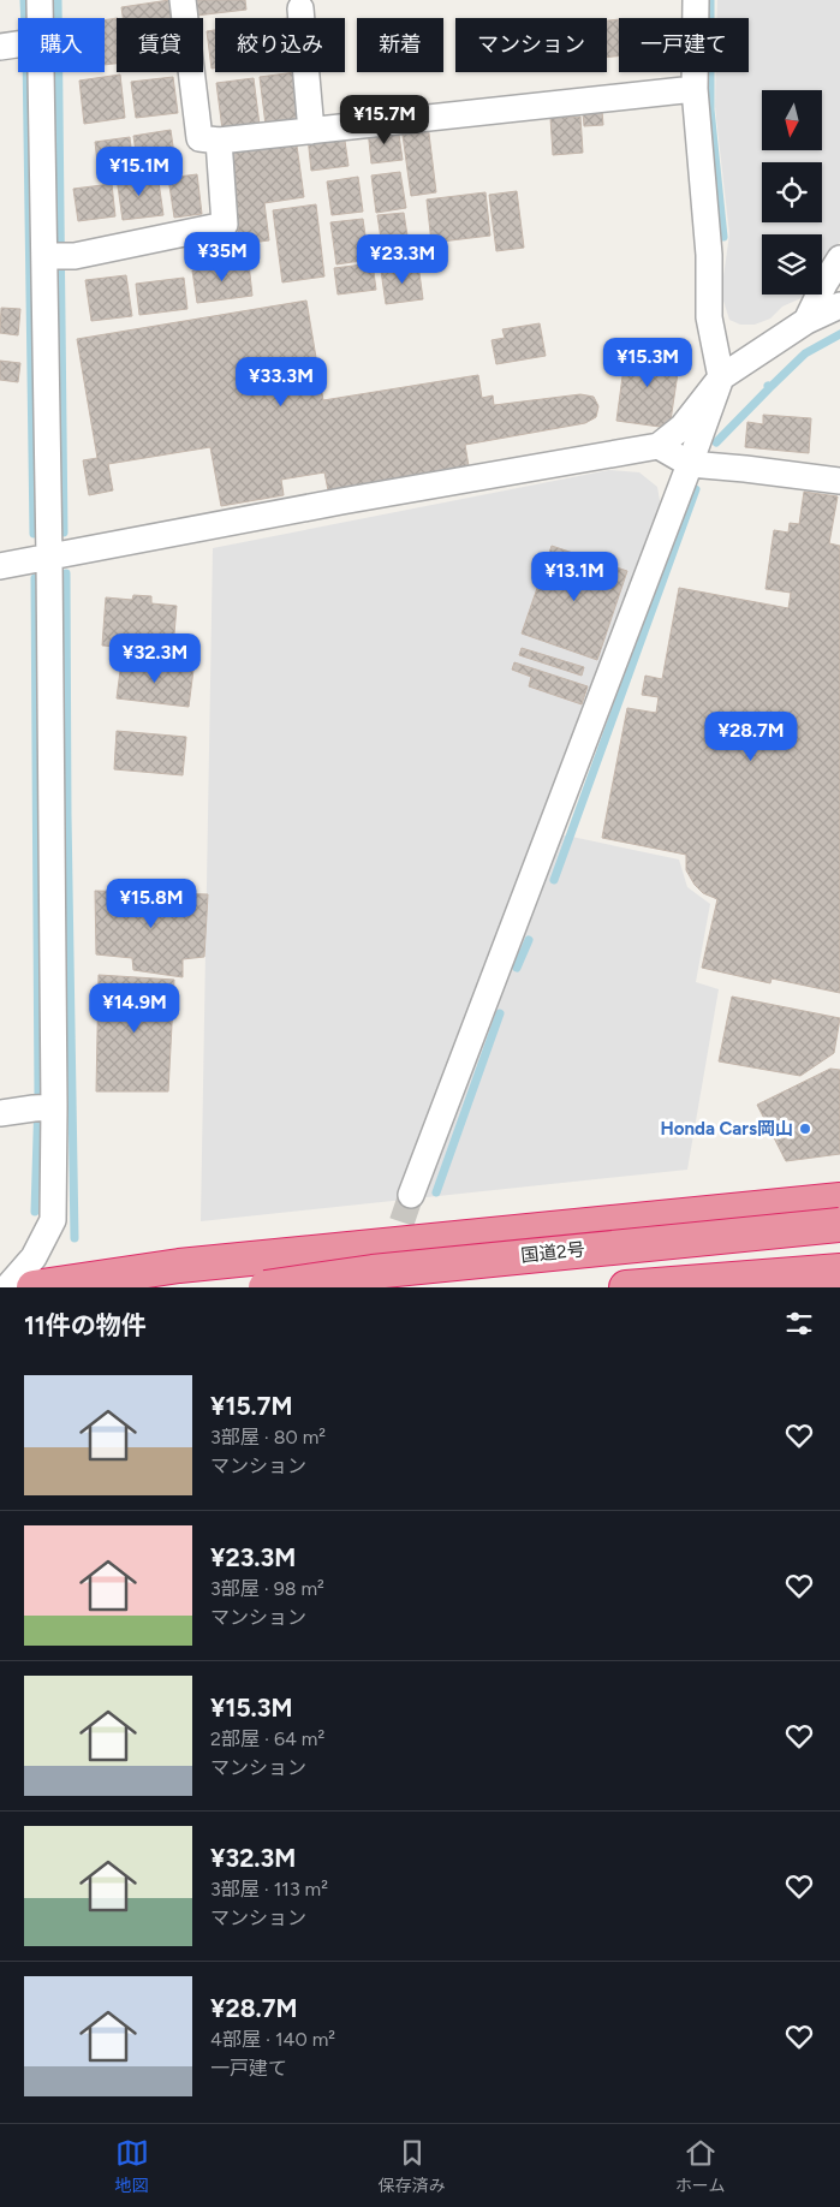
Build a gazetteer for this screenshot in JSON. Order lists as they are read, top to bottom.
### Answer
{
  "streets": {
    "highway": ["国道2号"]
  },
  "places": ["Honda Cars岡山"],
  "north": "bottom",
  "page": {
    "chip": [
      "購入",
      "賃貸",
      "絞り込み",
      "新着",
      "マンション",
      "一戸建て"
    ],
    "price": [
      "¥15.7M",
      "¥15.1M",
      "¥35M",
      "¥23.3M",
      "¥15.3M",
      "¥33.3M",
      "¥13.1M",
      "¥32.3M",
      "¥28.7M",
      "¥15.8M",
      "¥14.9M"
    ],
    "heading": "11件の物件",
    "list": [
      {
        "name": "¥15.7M",
        "note": "3部屋 · 80 m² · マンション"
      },
      {
        "name": "¥23.3M",
        "note": "3部屋 · 98 m² · マンション"
      },
      {
        "name": "¥15.3M",
        "note": "2部屋 · 64 m² · マンション"
      },
      {
        "name": "¥32.3M",
        "note": "3部屋 · 113 m² · マンション"
      },
      {
        "name": "¥28.7M",
        "note": "4部屋 · 140 m² · 一戸建て"
      }
    ],
    "tabs": ["地図", "保存済み", "ホーム"]
  }
}
